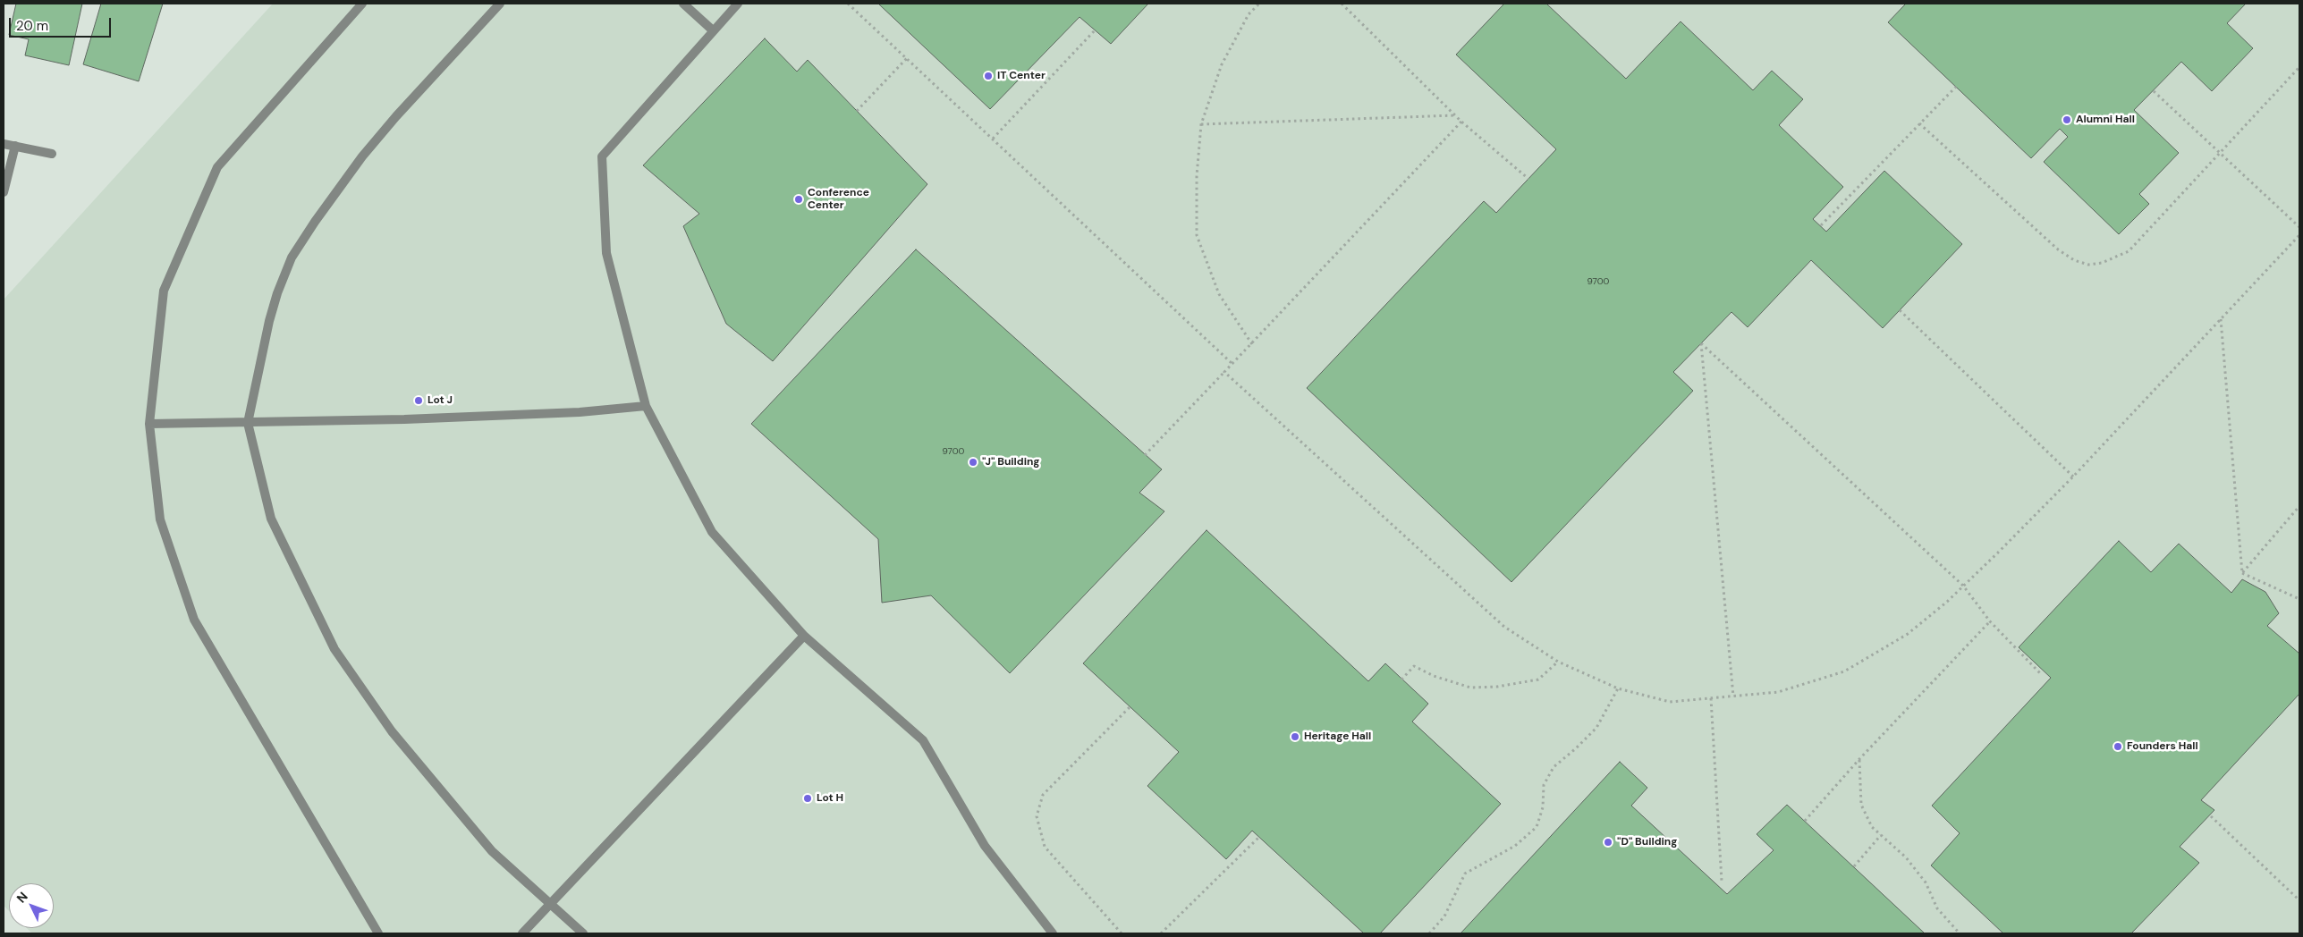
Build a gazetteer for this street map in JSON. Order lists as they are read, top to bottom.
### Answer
{
  "places": [
    "IT Center",
    "Alumni Hall",
    "Conference Center",
    "Lot J",
    "\"J\" Building",
    "Heritage Hall",
    "Founders Hall",
    "Lot H",
    "\"D\" Building"
  ],
  "house_numbers": ["9700", "9700"],
  "scale_bar": "20 m",
  "north": "top left"
}
